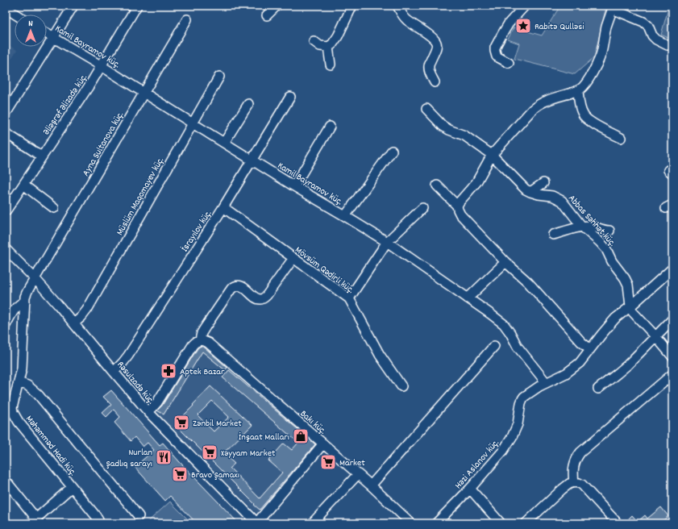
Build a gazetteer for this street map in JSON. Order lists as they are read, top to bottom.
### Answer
{
  "streets": {
    "street": [
      "Kamil Bayramov küç.",
      "Əliəşrəf Əlizadə küç.",
      "Ayna Sultanova küç.",
      "Müslüm Maqomayev küç.",
      "Abbas Səhhət küç.",
      "İsrayılov küç.",
      "Mövsüm Qədirli küç.",
      "Rəsulzadə küç.",
      "Bakı küç.",
      "Məhəmməd Hadi küç.",
      "Həzi Aslanov küç."
    ]
  },
  "crossings": [
    ["Kamil Bayramov küç.", "Əliəşrəf Əlizadə küç."],
    ["Kamil Bayramov küç.", "Ayna Sultanova küç."],
    ["Kamil Bayramov küç.", "Müslüm Maqomayev küç."],
    ["Kamil Bayramov küç.", "İsrayılov küç."],
    ["Kamil Bayramov küç.", "Həzi Aslanov küç."],
    ["Ayna Sultanova küç.", "Rəsulzadə küç."],
    ["Ayna Sultanova küç.", "Məhəmməd Hadi küç."],
    ["Müslüm Maqomayev küç.", "Rəsulzadə küç."],
    ["Abbas Səhhət küç.", "Həzi Aslanov küç."],
    ["İsrayılov küç.", "Mövsüm Qədirli küç."],
    ["İsrayılov küç.", "Rəsulzadə küç."],
    ["Rəsulzadə küç.", "Məhəmməd Hadi küç."]
  ],
  "places": {
    "place": ["Rabitə Qulləsi"],
    "pharmacy": ["Aptek Bazar"],
    "supermarket": [
      "Zənbil Market",
      "Xəyyam Market",
      "Market",
      "Bravo Şamaxı"
    ],
    "shop": ["İnşaat Malları"],
    "restaurant": ["Nurlan Şadlıq sarayı"]
  },
  "north": "top"
}
